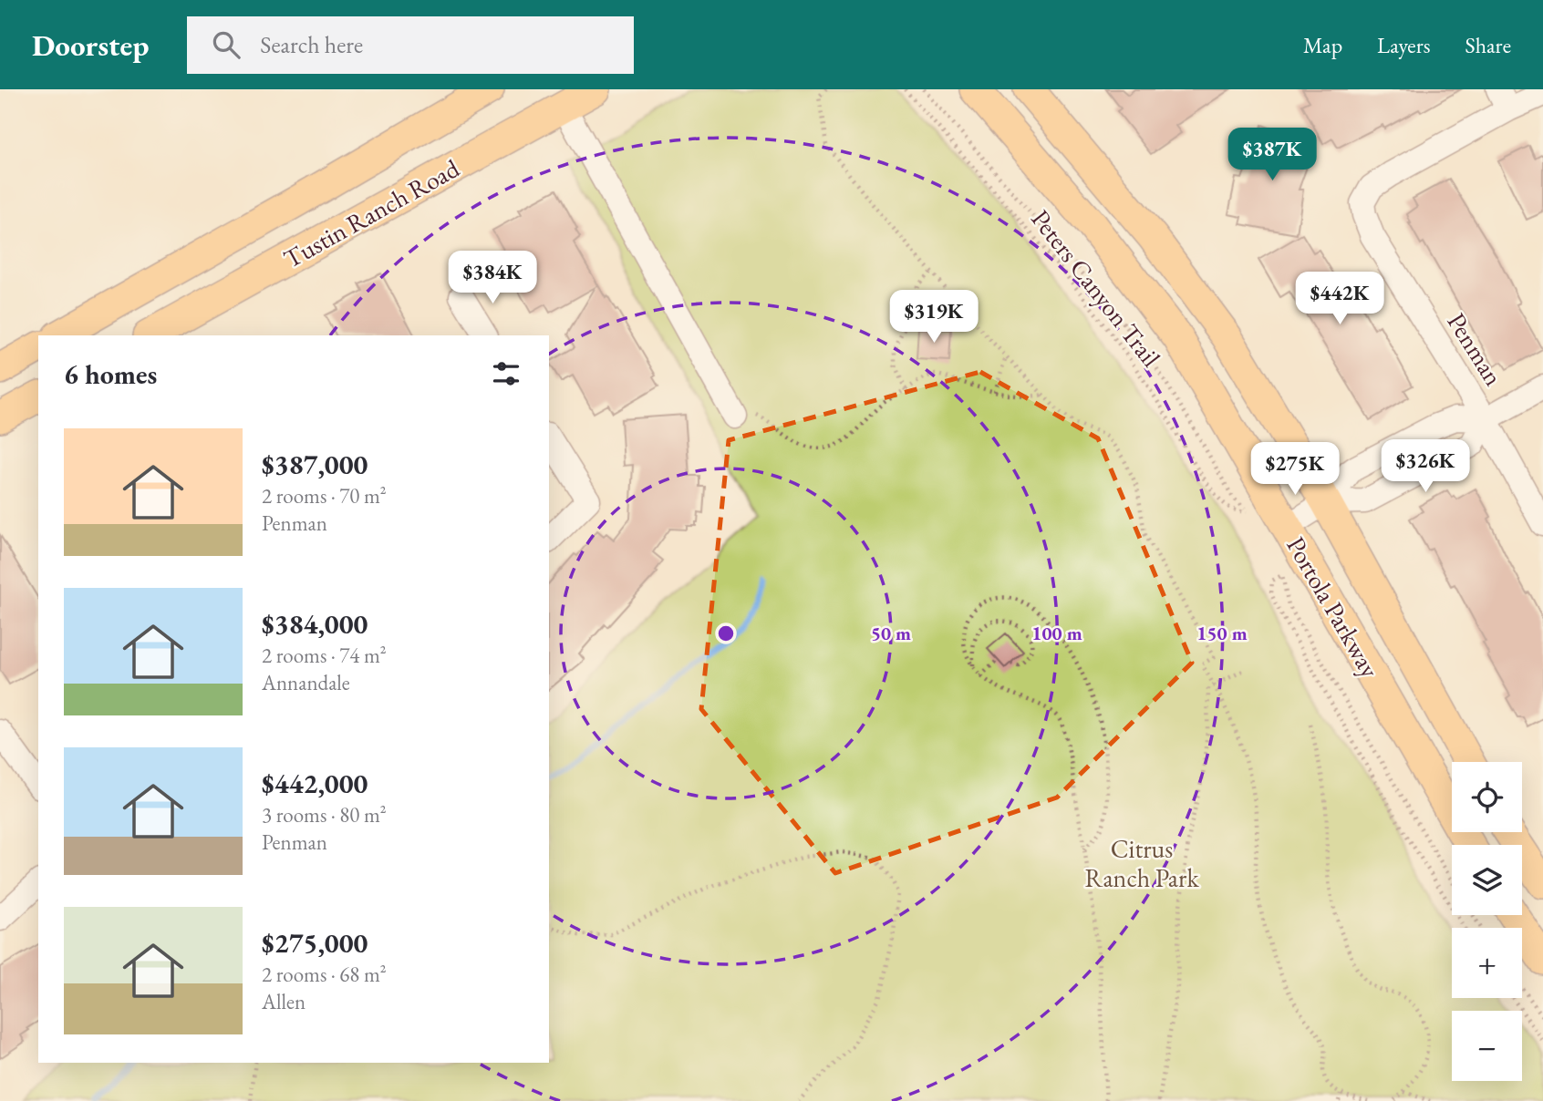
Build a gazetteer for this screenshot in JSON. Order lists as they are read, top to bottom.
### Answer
{
  "streets": {
    "main road": ["Tustin Ranch Road", "Portola Parkway"],
    "street": ["Penman"],
    "path": ["Peters Canyon Trail"]
  },
  "parks": ["Citrus Ranch Park"],
  "page": {
    "header": "Doorstep",
    "search": "Search here",
    "nav": ["Map", "Layers", "Share"],
    "price": [
      "$387K",
      "$384K",
      "$442K",
      "$319K",
      "$326K",
      "$275K"
    ],
    "heading": "6 homes",
    "list": [
      {
        "name": "$387,000",
        "note": "2 rooms · 70 m² · Penman"
      },
      {
        "name": "$384,000",
        "note": "2 rooms · 74 m² · Annandale"
      },
      {
        "name": "$442,000",
        "note": "3 rooms · 80 m² · Penman"
      },
      {
        "name": "$275,000",
        "note": "2 rooms · 68 m² · Allen"
      }
    ],
    "map_buttons": ["+", "−"]
  },
  "rings": ["50 m", "100 m", "150 m"]
}
